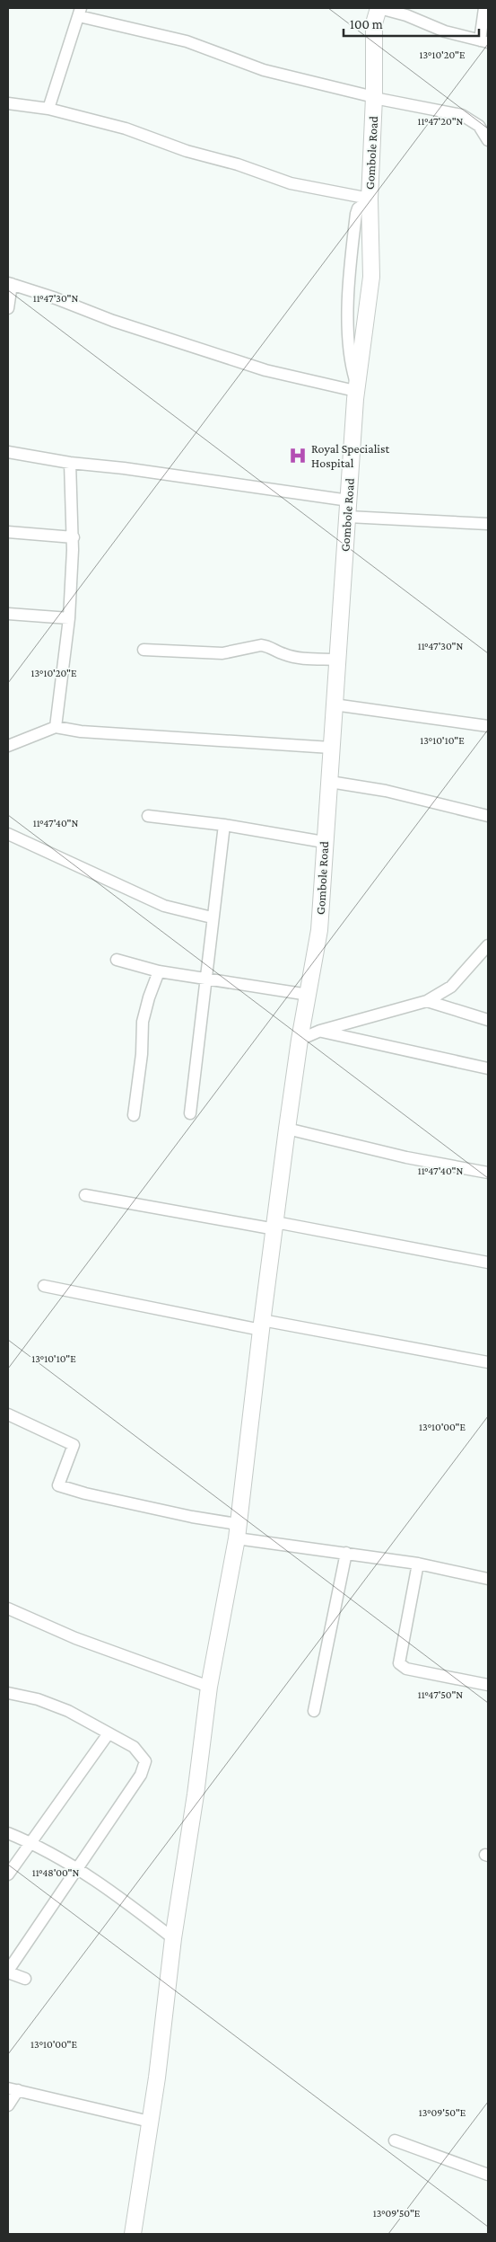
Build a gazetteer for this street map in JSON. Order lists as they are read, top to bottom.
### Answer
{
  "streets": {
    "street": ["Gombole Road"]
  },
  "places": {
    "hospital": ["Royal Specialist Hospital"]
  },
  "scale_bar": "100 m",
  "coordinates": [
    "13°10'20\"E",
    "11°47'20\"N",
    "11°47'30\"N",
    "13°10'10\"E",
    "11°47'40\"N",
    "13°10'00\"E",
    "11°47'50\"N",
    "11°48'00\"N",
    "13°09'50\"E"
  ]
}
